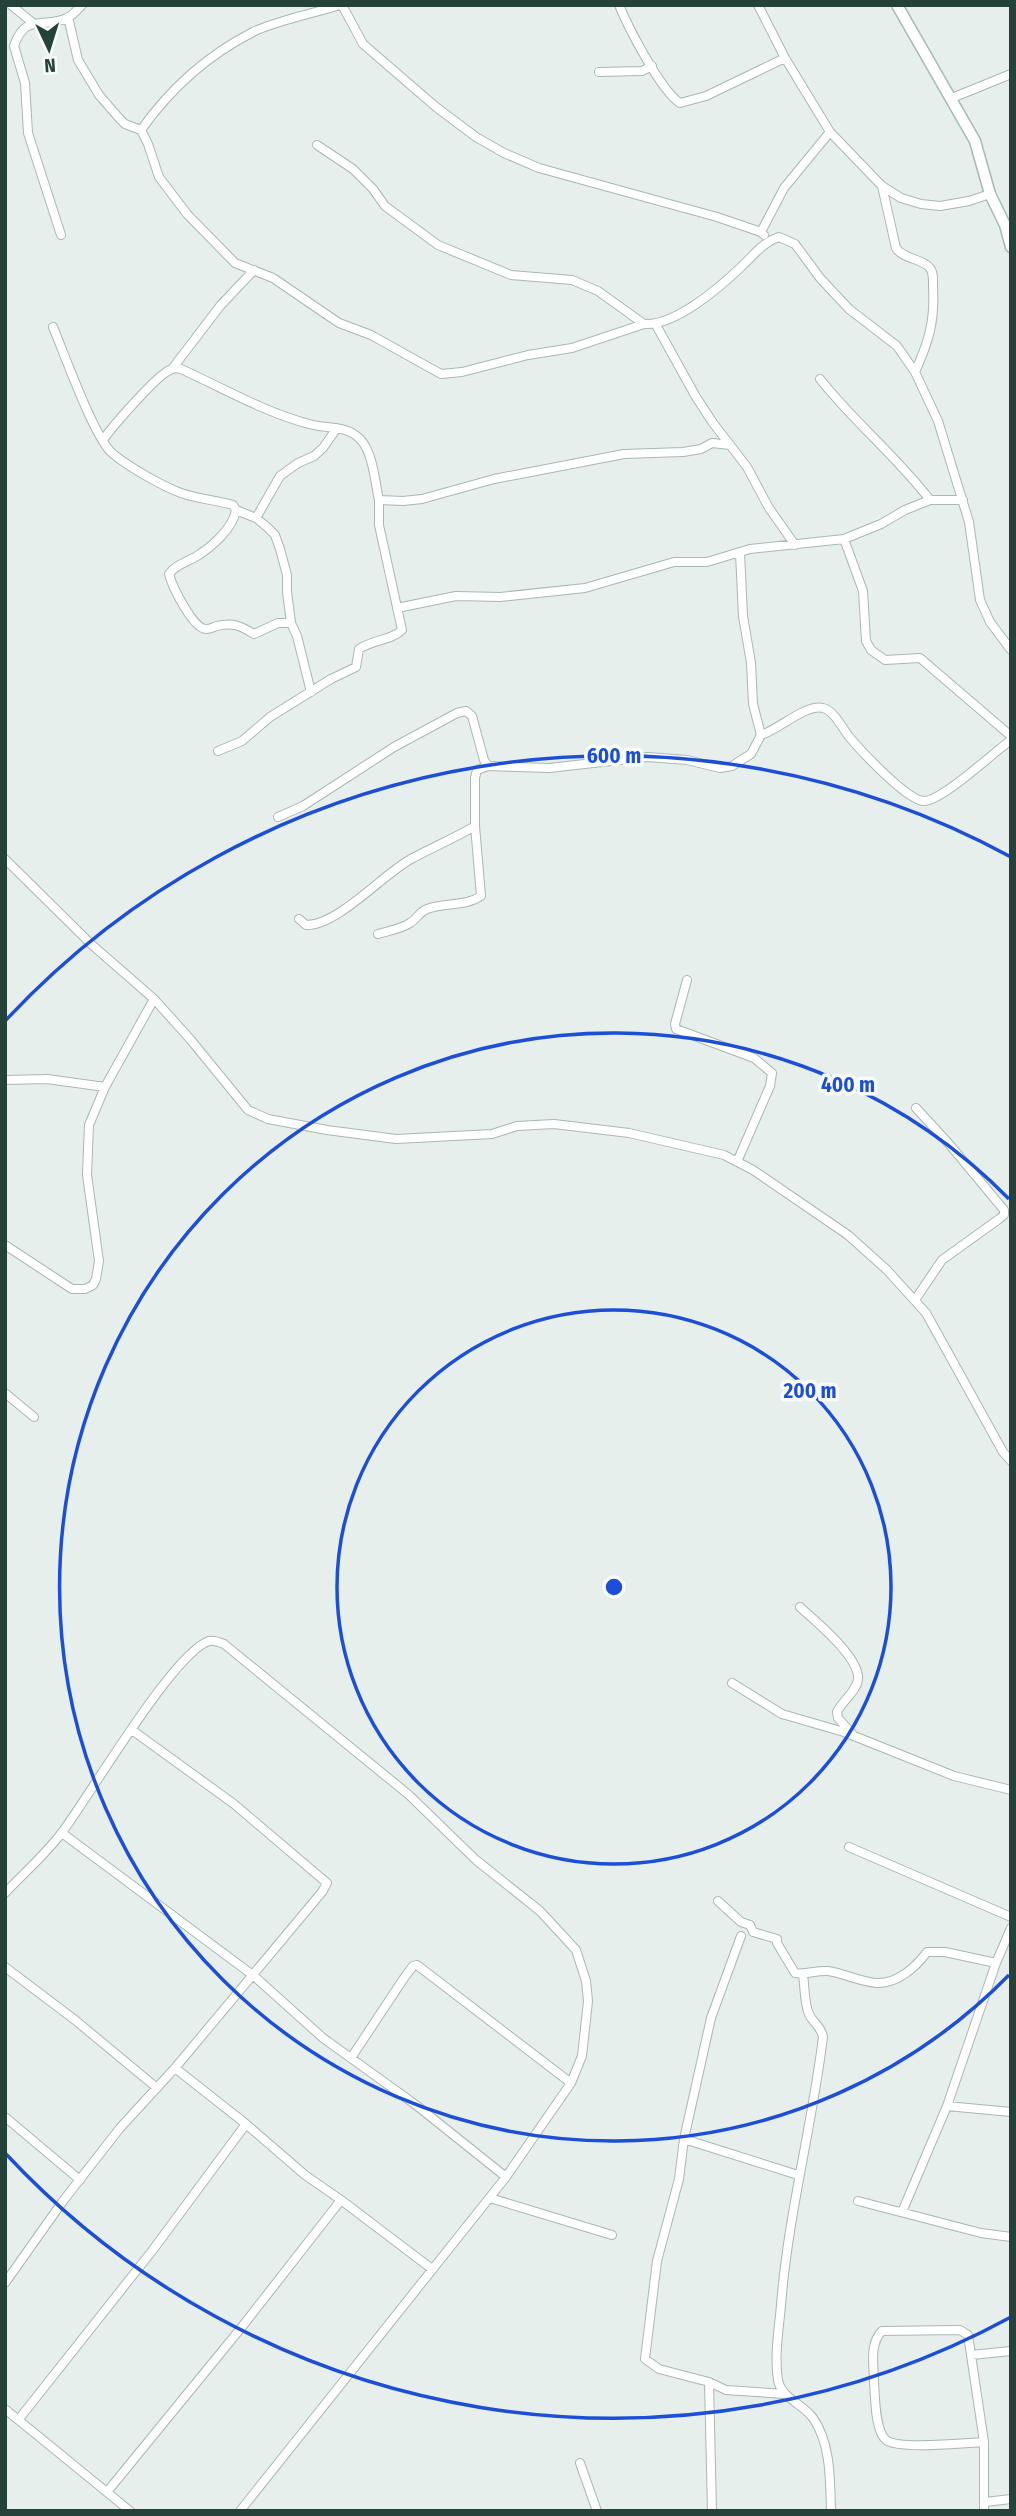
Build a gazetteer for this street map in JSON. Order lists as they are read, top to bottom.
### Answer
{
  "north": "bottom",
  "rings": ["600 m", "400 m", "200 m"]
}
